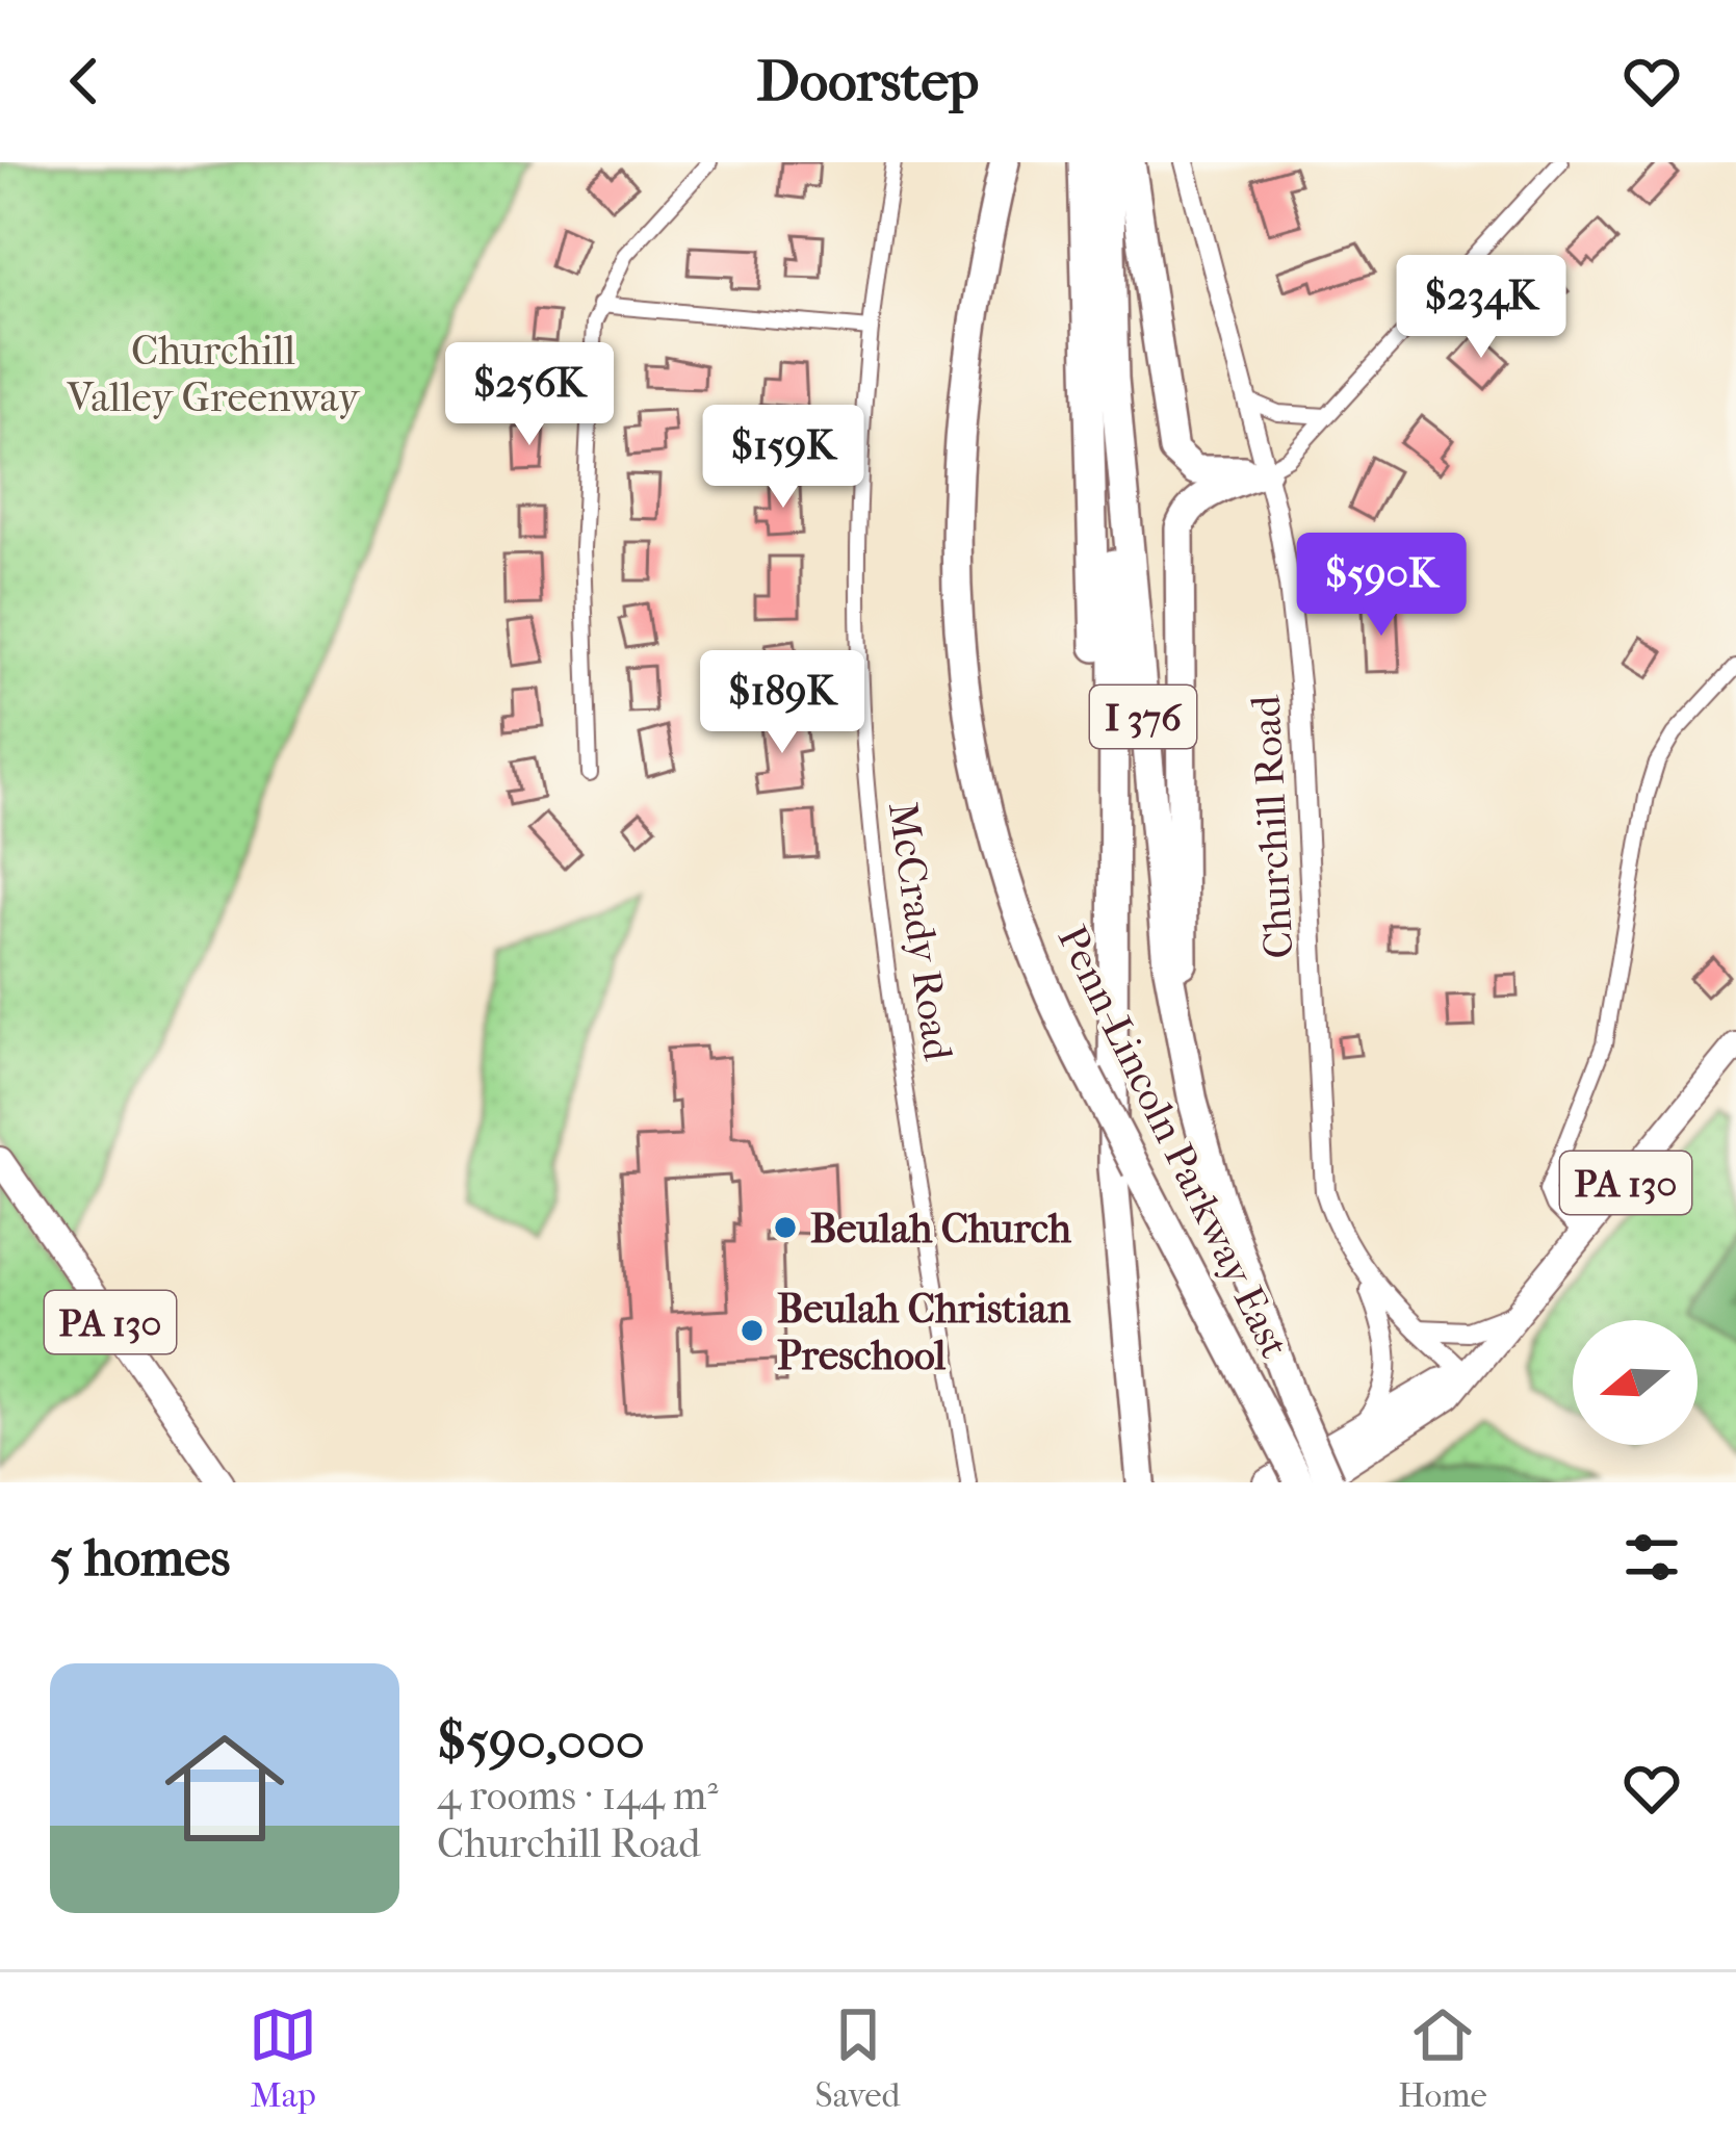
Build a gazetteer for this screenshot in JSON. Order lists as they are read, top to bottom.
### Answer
{
  "streets": {
    "highway": ["I 376", "Penn-Lincoln Parkway East"],
    "main road": ["PA 130"],
    "street": ["Churchill Road", "McCrady Road"]
  },
  "crossings": [
    ["Churchill Road", "PA 130"]
  ],
  "parks": ["Churchill Valley Greenway"],
  "places": ["Beulah Church", "Beulah Christian Preschool"],
  "north": "left",
  "page": {
    "header": "Doorstep",
    "price": [
      "$234K",
      "$256K",
      "$159K",
      "$590K",
      "$189K"
    ],
    "heading": "5 homes",
    "list": [
      {
        "name": "$590,000",
        "note": "4 rooms · 144 m² · Churchill Road"
      }
    ],
    "tabs": ["Map", "Saved", "Home"]
  }
}
